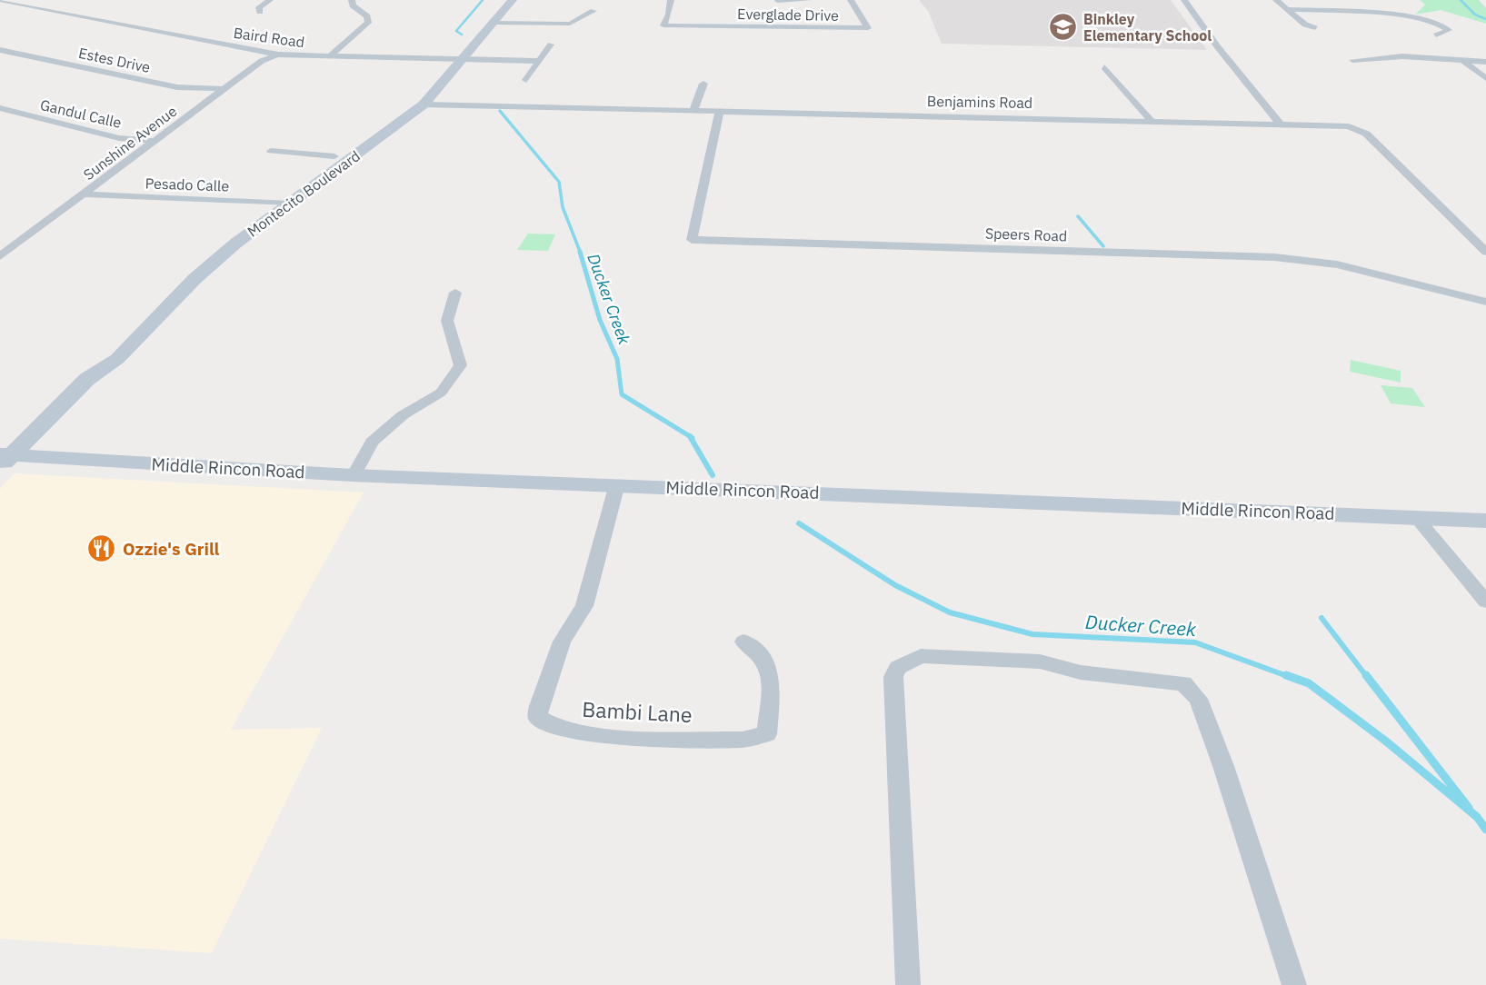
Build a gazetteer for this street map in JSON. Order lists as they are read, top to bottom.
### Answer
{
  "streets": {
    "main road": ["Montecito Boulevard", "Middle Rincon Road"],
    "street": [
      "Everglade Drive",
      "Baird Road",
      "Estes Drive",
      "Benjamins Road",
      "Gandul Calle",
      "Sunshine Avenue",
      "Pesado Calle",
      "Speers Road",
      "Bambi Lane"
    ]
  },
  "crossings": [
    ["Baird Road", "Sunshine Avenue"],
    ["Baird Road", "Montecito Boulevard"],
    ["Estes Drive", "Sunshine Avenue"],
    ["Benjamins Road", "Montecito Boulevard"],
    ["Benjamins Road", "Speers Road"],
    ["Gandul Calle", "Sunshine Avenue"],
    ["Sunshine Avenue", "Pesado Calle"],
    ["Pesado Calle", "Montecito Boulevard"],
    ["Montecito Boulevard", "Middle Rincon Road"],
    ["Middle Rincon Road", "Bambi Lane"]
  ],
  "water": ["Ducker Creek"],
  "places": {
    "school or university": ["Binkley Elementary School"],
    "restaurant": ["Ozzie's Grill"]
  }
}
